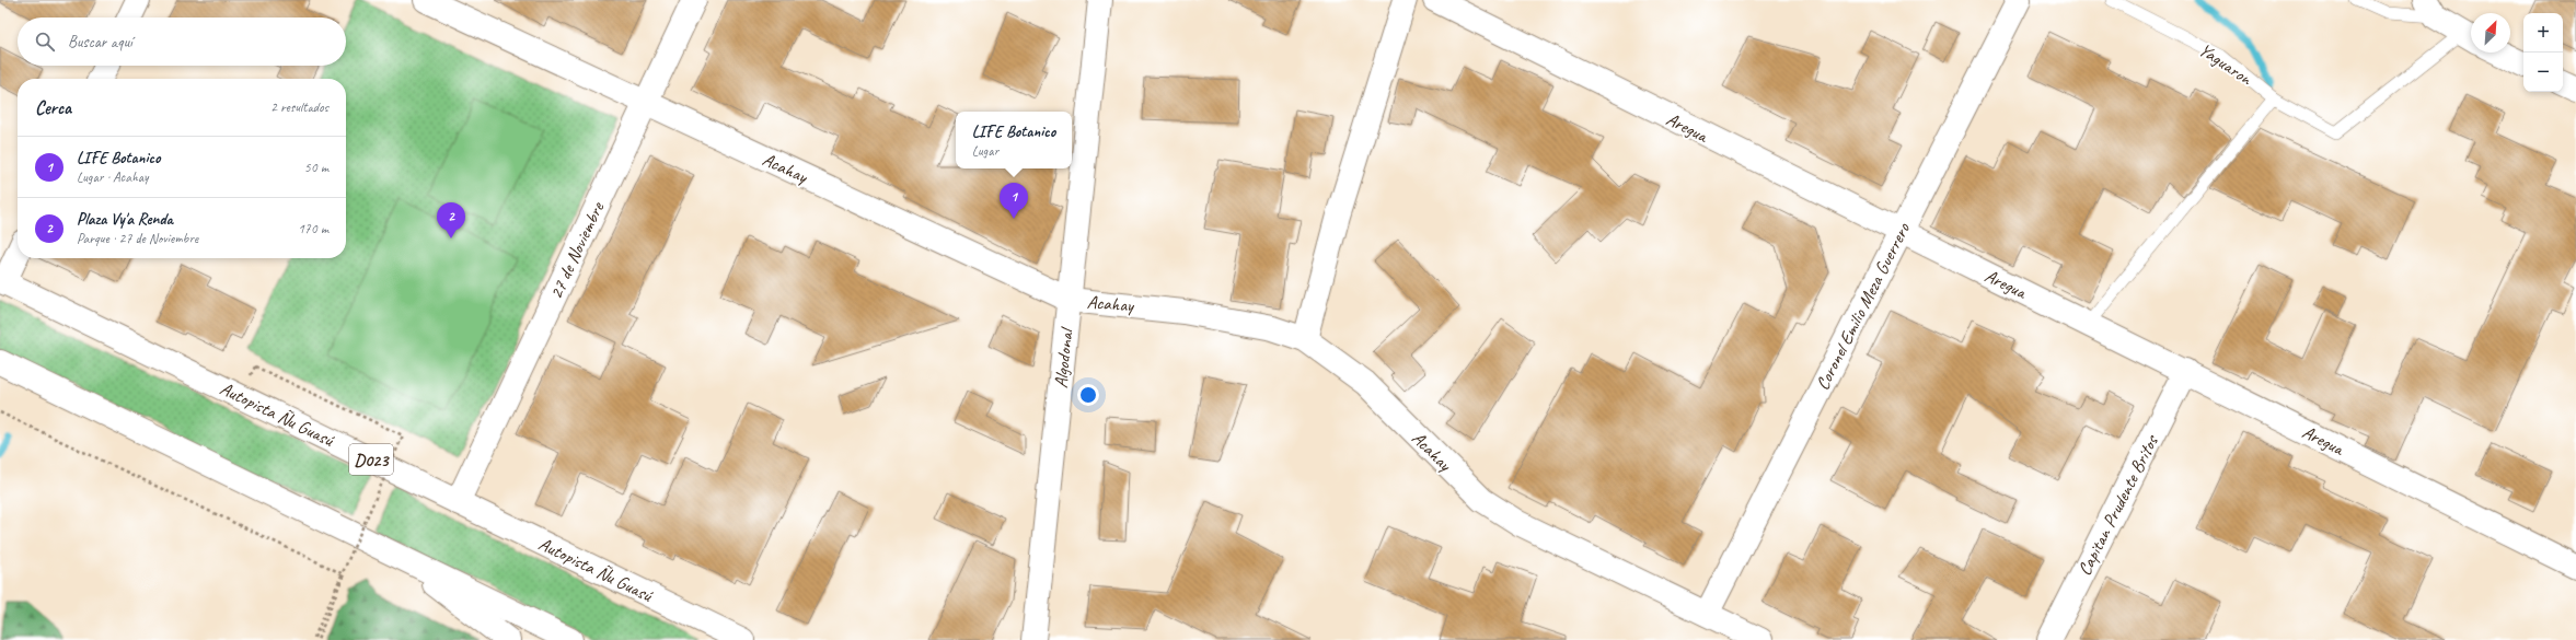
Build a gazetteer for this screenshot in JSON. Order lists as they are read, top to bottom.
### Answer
{
  "streets": {
    "main road": [
      "Aregua",
      "Acahay",
      "27 de Noviembre",
      "Coronel Emilio Meza Guerrero",
      "Algodonal",
      "Autopista Ñu Guasú",
      "D023",
      "Capitan Prudente Britos"
    ],
    "lane": ["Yaguaron"]
  },
  "crossings": [
    ["Aregua", "Coronel Emilio Meza Guerrero"],
    ["Aregua", "Capitan Prudente Britos"],
    ["Acahay", "27 de Noviembre"],
    ["Acahay", "Coronel Emilio Meza Guerrero"],
    ["Acahay", "Algodonal"],
    ["27 de Noviembre", "Autopista Ñu Guasú"]
  ],
  "north": "top right",
  "page": {
    "map_buttons": ["+", "−"],
    "search": "Buscar aquí",
    "heading": ["Cerca", "2 resultados"],
    "popup": ["LIFE Botanico", "Lugar"],
    "list": [
      {
        "mark": "1",
        "name": "LIFE Botanico",
        "note": "Lugar · Acahay",
        "value": "50 m"
      },
      {
        "mark": "2",
        "name": "Plaza Vy'a Renda",
        "note": "Parque · 27 de Noviembre",
        "value": "170 m"
      }
    ],
    "pins": ["1", "2"]
  }
}
